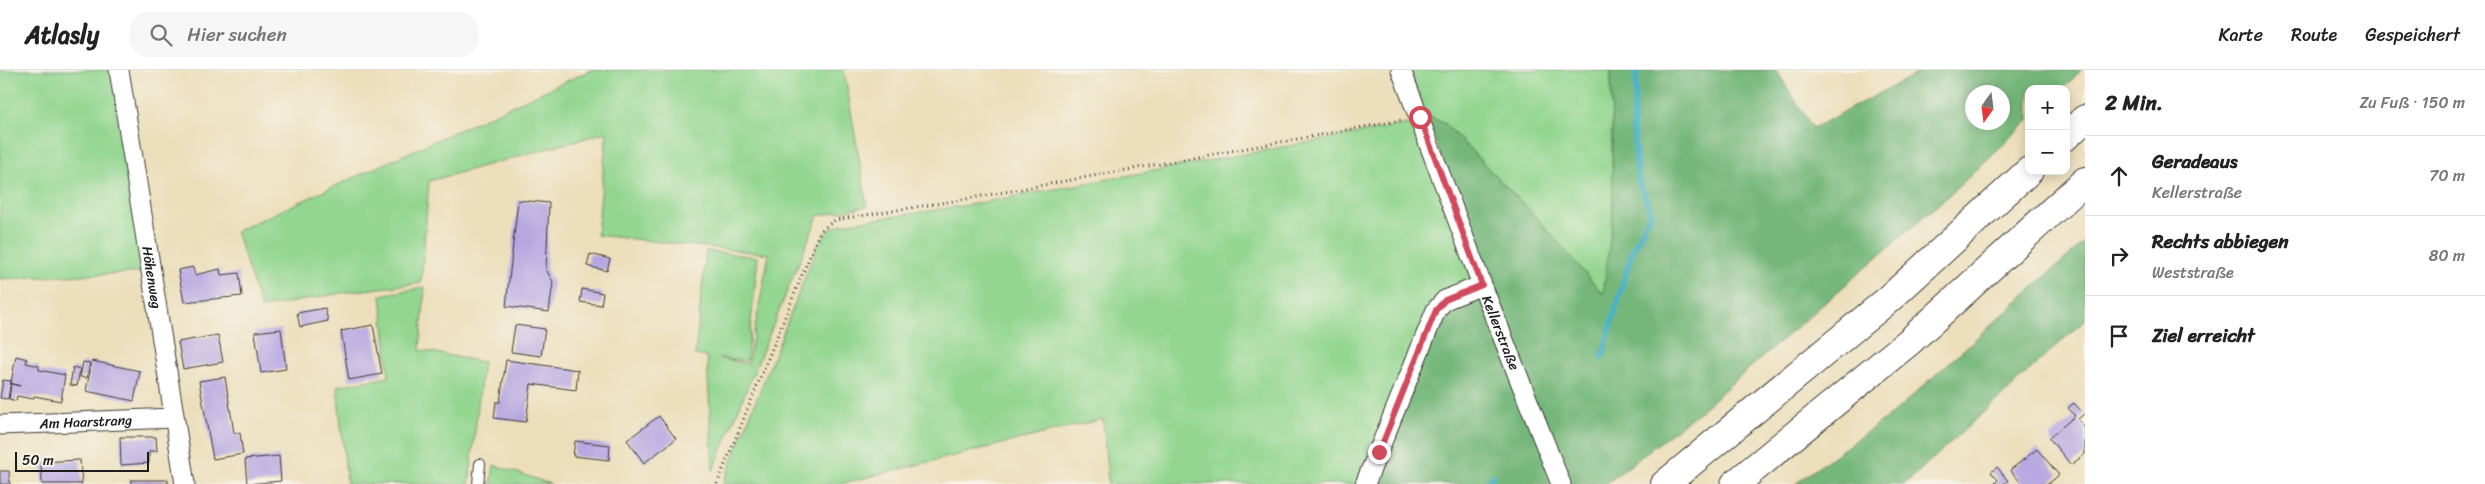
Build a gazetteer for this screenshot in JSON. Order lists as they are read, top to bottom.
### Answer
{
  "streets": {
    "street": ["Höhenweg", "Kellerstraße", "Am Haarstrang"]
  },
  "crossings": [
    ["Höhenweg", "Am Haarstrang"]
  ],
  "scale_bar": "50 m",
  "north": "bottom",
  "page": {
    "header": "Atlasly",
    "search": "Hier suchen",
    "nav": ["Karte", "Route", "Gespeichert"],
    "heading": ["2 Min.", "Zu Fuß · 150 m"],
    "map_buttons": ["+", "−"],
    "list": [
      ["Geradeaus", "Kellerstraße", "70 m"],
      ["Rechts abbiegen", "Weststraße", "80 m"],
      "Ziel erreicht"
    ],
    "scale": "50 m"
  }
}
